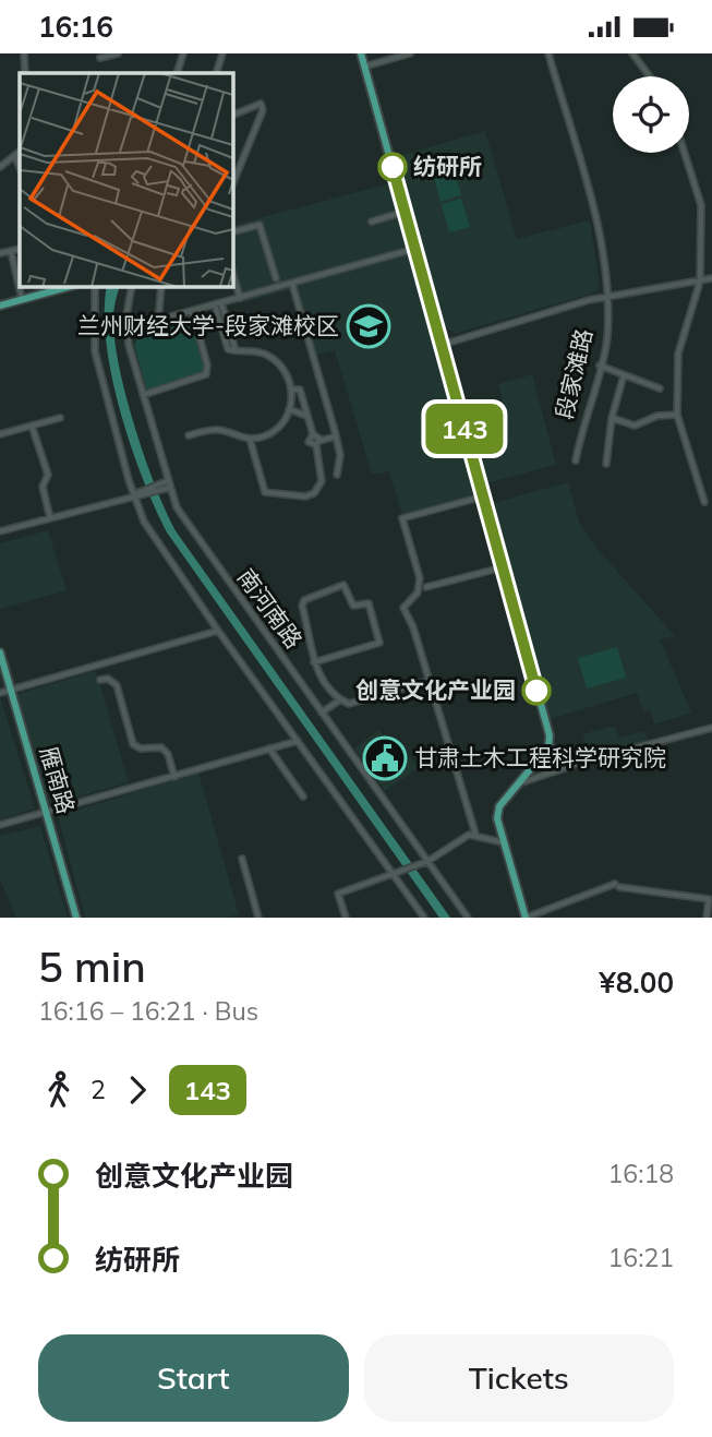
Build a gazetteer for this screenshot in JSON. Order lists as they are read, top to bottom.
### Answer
{
  "streets": {
    "main road": ["雁南路"],
    "street": ["段家滩路", "南河南路"]
  },
  "places": {
    "other": ["纺研所", "创意文化产业园"],
    "school or university": ["兰州财经大学-段家滩校区"],
    "public building": ["甘肃土木工程科学研究院"]
  },
  "lines": ["bus line 143"],
  "page": {
    "status": "16:16",
    "on_map": "143",
    "heading": ["5 min", "16:16 – 16:21 · Bus", "¥8.00"],
    "legs": ["2", "143"],
    "list": [
      {
        "name": "创意文化产业园",
        "value": "16:18"
      },
      {
        "name": "纺研所",
        "value": "16:21"
      }
    ],
    "buttons": ["Start", "Tickets"]
  }
}
